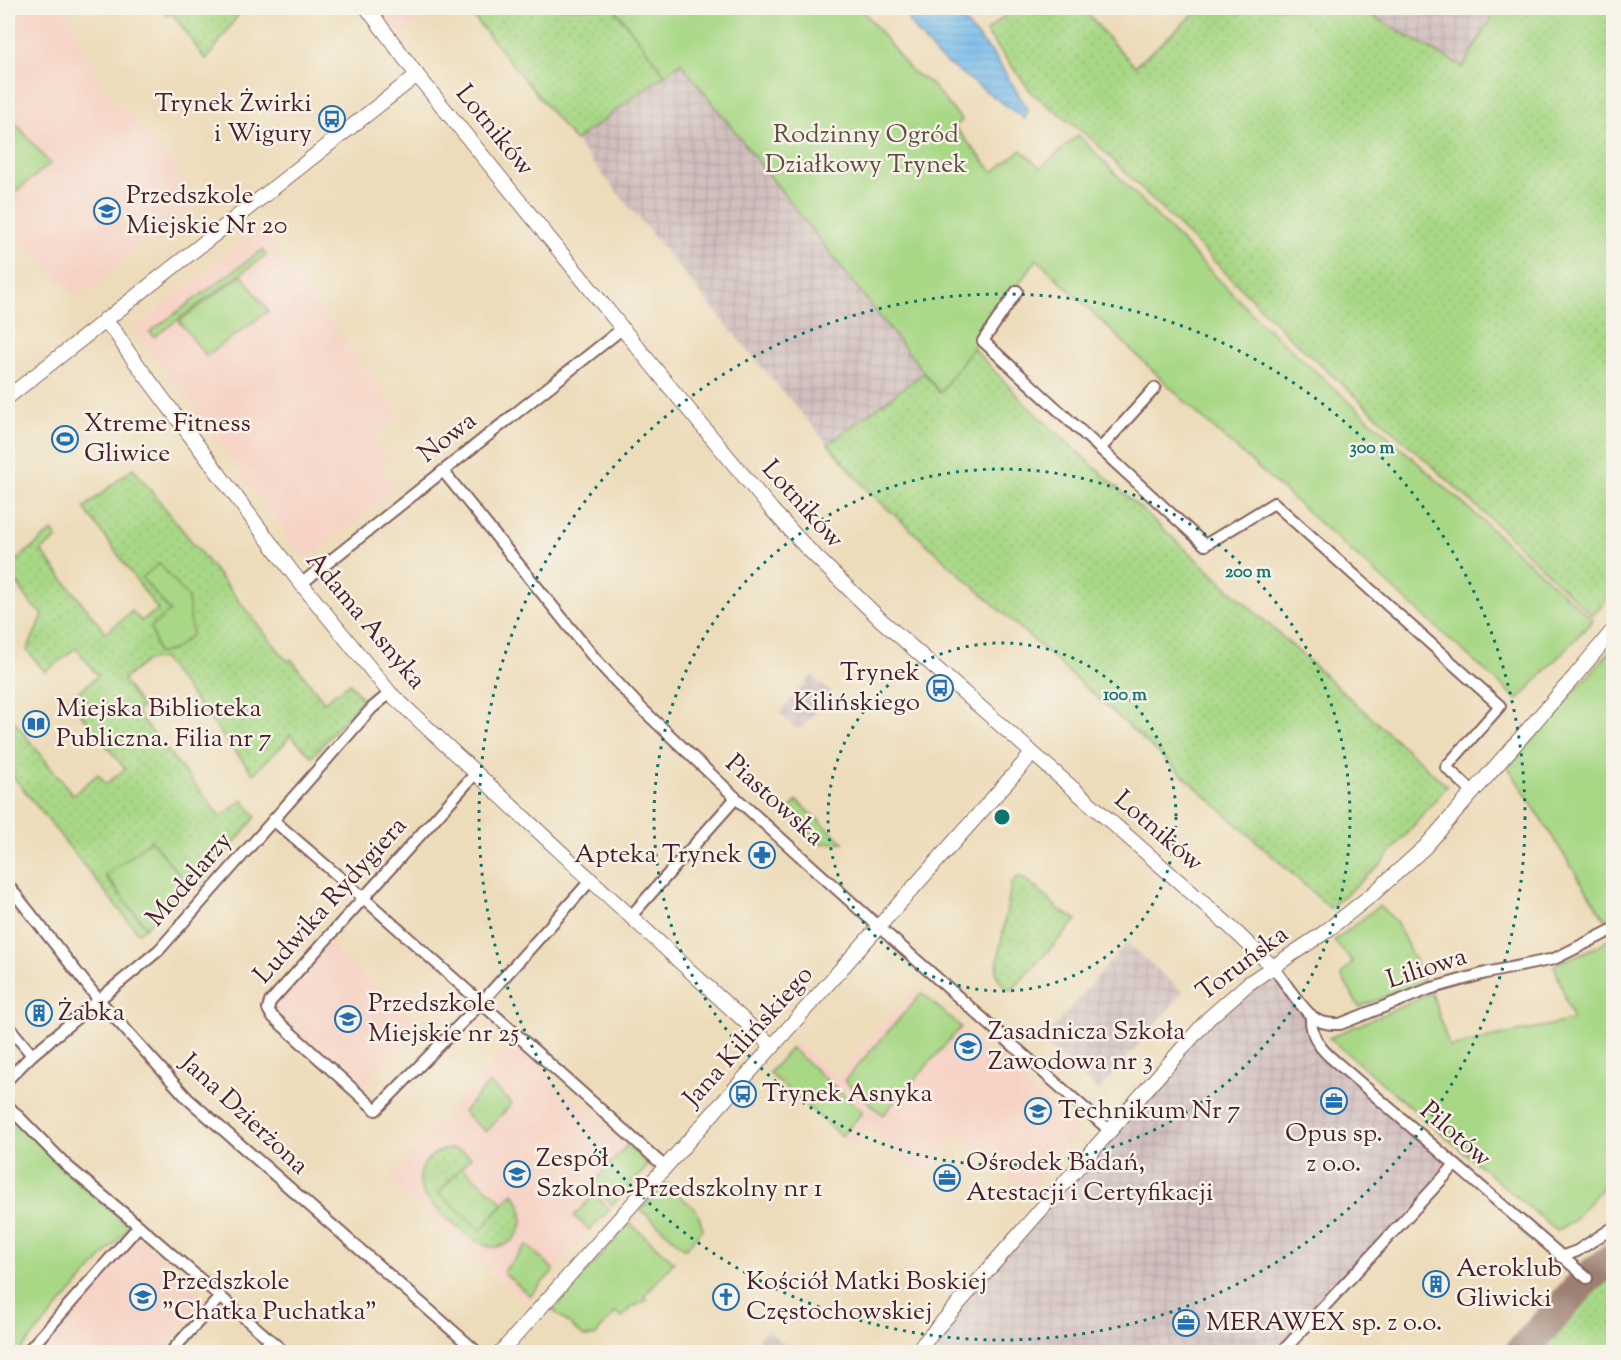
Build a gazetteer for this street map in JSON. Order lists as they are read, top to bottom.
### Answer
{
  "streets": {
    "street": [
      "Lotników",
      "Nowa",
      "Adama Asnyka",
      "Piastowska",
      "Modelarzy",
      "Ludwika Rydygiera",
      "Toruńska",
      "Liliowa",
      "Jana Kilińskiego",
      "Jana Dzierżona",
      "Pilotów"
    ]
  },
  "crossings": [
    ["Lotników", "Nowa"],
    ["Lotników", "Toruńska"],
    ["Lotników", "Jana Kilińskiego"],
    ["Nowa", "Adama Asnyka"],
    ["Nowa", "Piastowska"],
    ["Adama Asnyka", "Modelarzy"],
    ["Adama Asnyka", "Ludwika Rydygiera"],
    ["Adama Asnyka", "Jana Kilińskiego"],
    ["Piastowska", "Toruńska"],
    ["Piastowska", "Jana Kilińskiego"],
    ["Modelarzy", "Jana Dzierżona"],
    ["Liliowa", "Pilotów"]
  ],
  "parks": ["Rodzinny Ogród Działkowy Trynek"],
  "places": {
    "bus stop": ["Trynek Żwirki i Wigury", "Trynek Kilińskiego", "Trynek Asnyka"],
    "school or university": [
      "Przedszkole Miejskie Nr 20",
      "Przedszkole Miejskie nr 25",
      "Zasadnicza Szkoła Zawodowa nr 3",
      "Technikum Nr 7",
      "Zespół Szkolno-Przedszkolny nr 1",
      "Przedszkole \"Chatka Puchatka\""
    ],
    "sports": ["Xtreme Fitness Gliwice"],
    "library": ["Miejska Biblioteka Publiczna. Filia nr 7"],
    "pharmacy": ["Apteka Trynek"],
    "building": ["Żabka", "Aeroklub Gliwicki"],
    "office": ["Opus sp. z o.o.", "Ośrodek Badań, Atestacji i Certyfikacji", "MERAWEX sp. z o.o."],
    "church": ["Kościół Matki Boskiej Częstochowskiej"]
  },
  "rings": ["300 m", "200 m", "100 m"]
}
